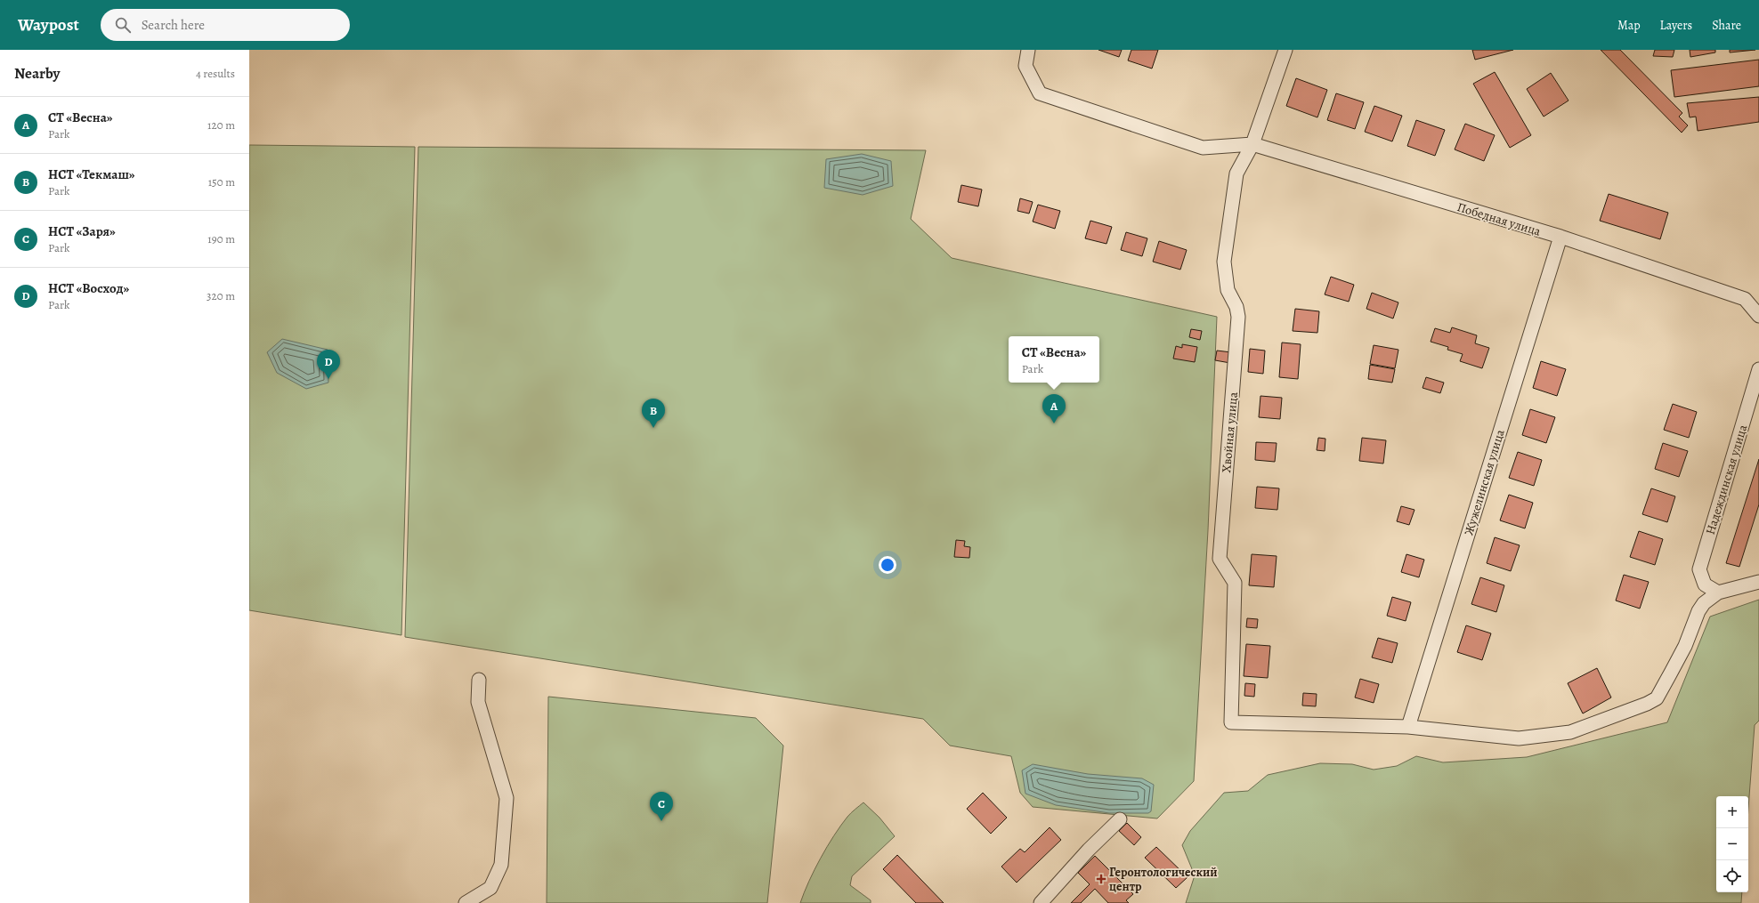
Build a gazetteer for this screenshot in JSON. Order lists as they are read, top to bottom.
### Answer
{
  "streets": {
    "street": [
      "Победная улица",
      "Хвойная улица",
      "Надеждинская улица",
      "Жужелинская улица"
    ]
  },
  "crossings": [
    ["Победная улица", "Хвойная улица"],
    ["Победная улица", "Жужелинская улица"],
    ["Хвойная улица", "Жужелинская улица"]
  ],
  "places": {
    "health": ["Геронтологический центр"]
  },
  "page": {
    "header": "Waypost",
    "search": "Search here",
    "nav": ["Map", "Layers", "Share"],
    "heading": ["Nearby", "4 results"],
    "list": [
      {
        "mark": "A",
        "name": "СТ «Весна»",
        "note": "Park",
        "value": "120 m"
      },
      {
        "mark": "B",
        "name": "НСТ «Текмаш»",
        "note": "Park",
        "value": "150 m"
      },
      {
        "mark": "C",
        "name": "НСТ «Заря»",
        "note": "Park",
        "value": "190 m"
      },
      {
        "mark": "D",
        "name": "НСТ «Восход»",
        "note": "Park",
        "value": "320 m"
      }
    ],
    "popup": ["СТ «Весна»", "Park"],
    "pins": [
      "D",
      "A",
      "B",
      "C"
    ],
    "map_buttons": ["+", "−"]
  }
}
